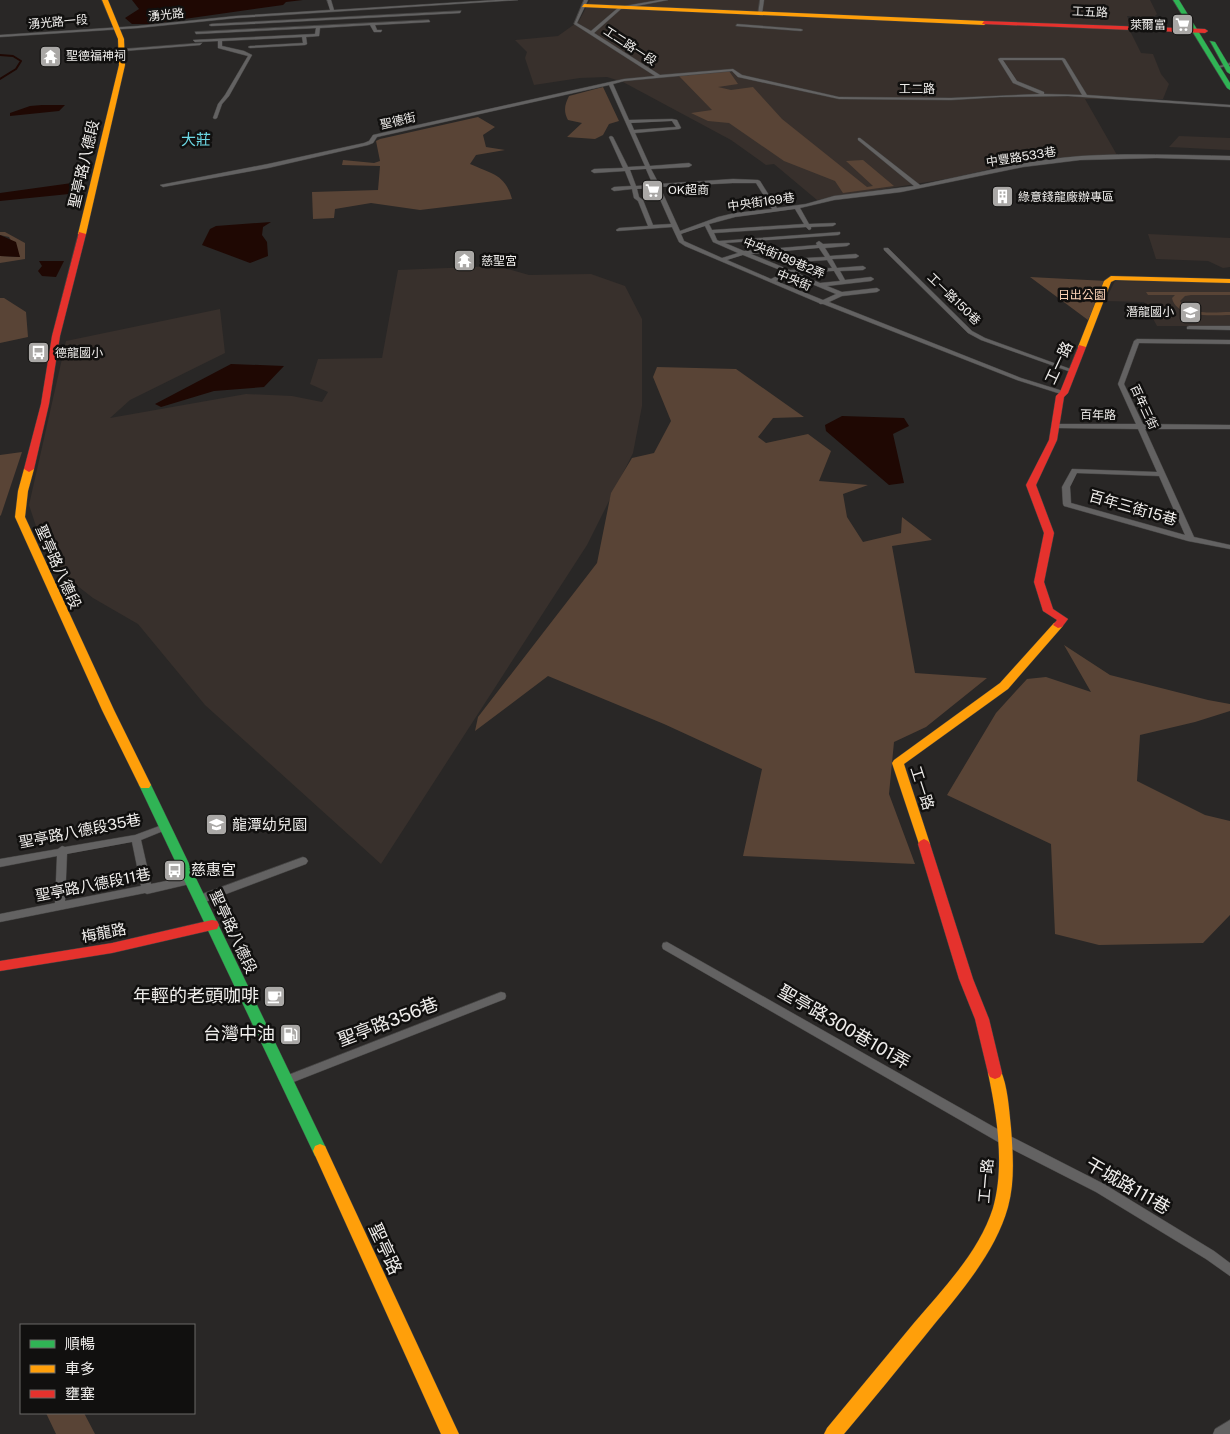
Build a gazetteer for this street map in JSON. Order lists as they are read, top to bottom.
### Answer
{
  "streets": {
    "street": [
      "工五路",
      "湧光路",
      "湧光路一段",
      "工二路一段",
      "工二路",
      "聖德街",
      "中豐路533巷",
      "聖亭路八德段",
      "中央街169巷",
      "中央街189巷2弄",
      "中央街",
      "工一路150巷",
      "工一路",
      "百年三街",
      "百年路",
      "百年三街15巷",
      "聖亭路八德段35巷",
      "聖亭路八德段11巷",
      "梅龍路",
      "聖亭路356巷",
      "聖亭路300巷101弄",
      "干城路111巷",
      "聖亭路"
    ]
  },
  "crossings": [
    ["工五路", "工二路一段"],
    ["湧光路", "湧光路一段"],
    ["湧光路", "聖亭路八德段"],
    ["湧光路一段", "聖亭路八德段"],
    ["工二路一段", "工二路"],
    ["工二路", "聖德街"],
    ["工二路", "中央街"],
    ["聖德街", "中央街"],
    ["中豐路533巷", "中央街169巷"],
    ["聖亭路八德段", "聖亭路八德段35巷"],
    ["聖亭路八德段", "聖亭路八德段11巷"],
    ["聖亭路八德段", "梅龍路"],
    ["聖亭路八德段", "聖亭路356巷"],
    ["聖亭路八德段", "聖亭路"],
    ["中央街169巷", "中央街"],
    ["中央街", "工一路"],
    ["工一路150巷", "工一路"],
    ["工一路", "百年路"],
    ["工一路", "聖亭路300巷101弄"],
    ["工一路", "干城路111巷"],
    ["百年三街", "百年路"],
    ["百年三街", "百年三街15巷"],
    ["聖亭路356巷", "聖亭路"],
    ["聖亭路300巷101弄", "干城路111巷"]
  ],
  "districts": ["大莊"],
  "parks": ["日出公園"],
  "places": {
    "supermarket": ["萊爾富", "OK超商"],
    "temple": ["聖德福神祠", "慈聖宮"],
    "building": ["綠意錢龍廠辦專區"],
    "school or university": ["潛龍國小", "龍潭幼兒園"],
    "bus stop": ["德龍國小", "慈惠宮"],
    "cafe": ["年輕的老頭咖啡"],
    "fuel station": ["台灣中油"]
  },
  "legend": ["順暢", "車多", "壅塞"]
}
